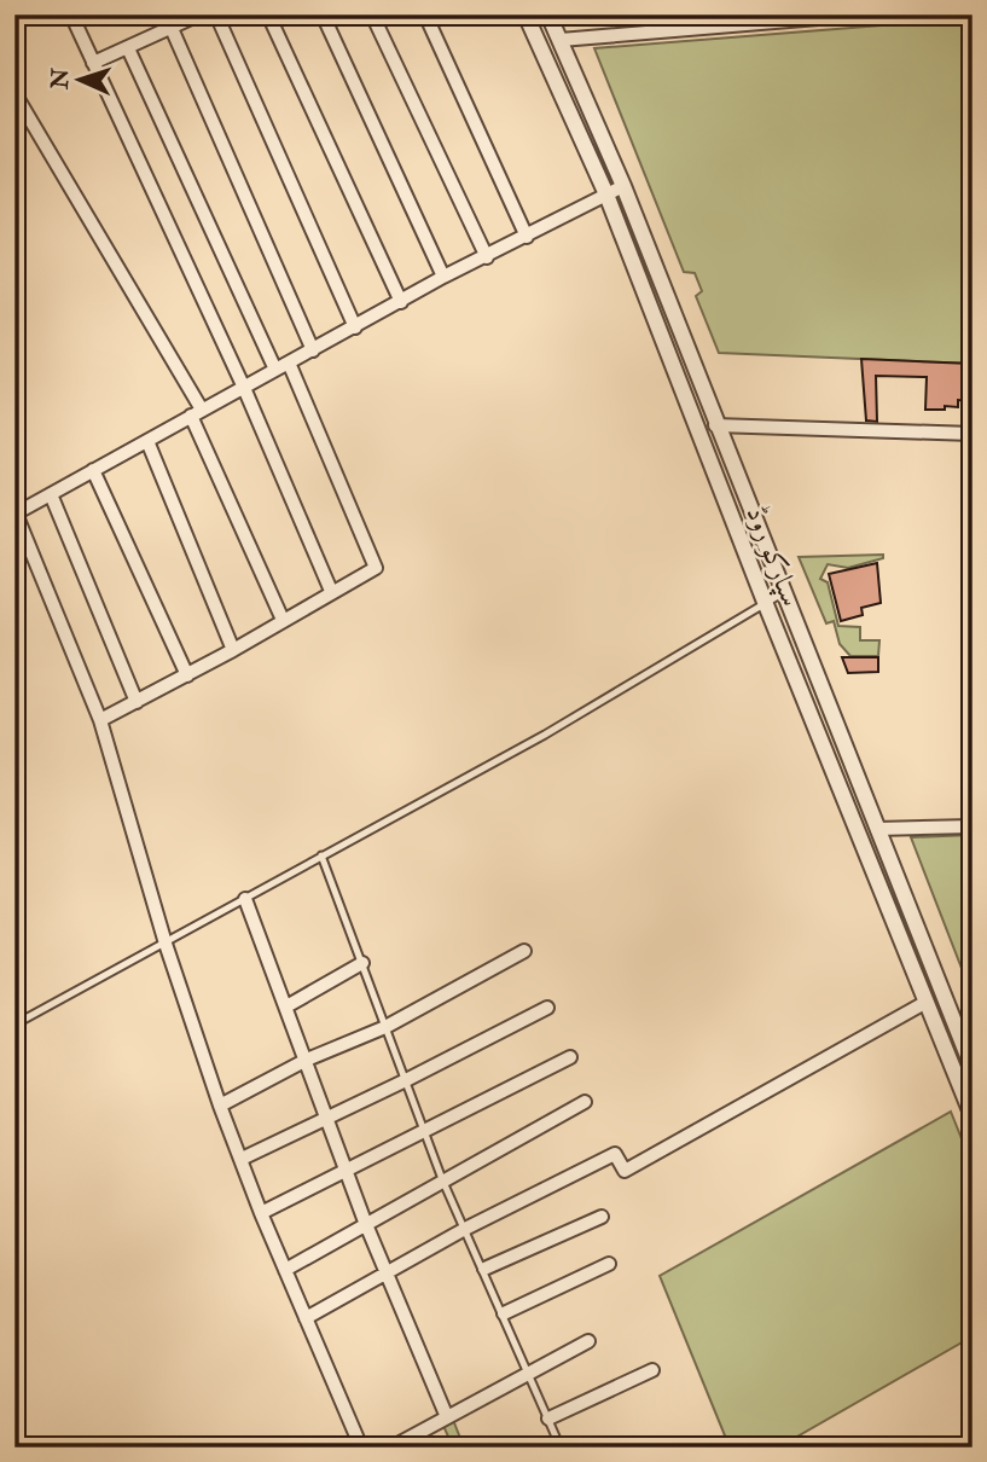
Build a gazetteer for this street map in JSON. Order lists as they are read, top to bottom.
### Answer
{
  "streets": {
    "street": ["سپارکو روڈ"]
  },
  "north": "left"
}
